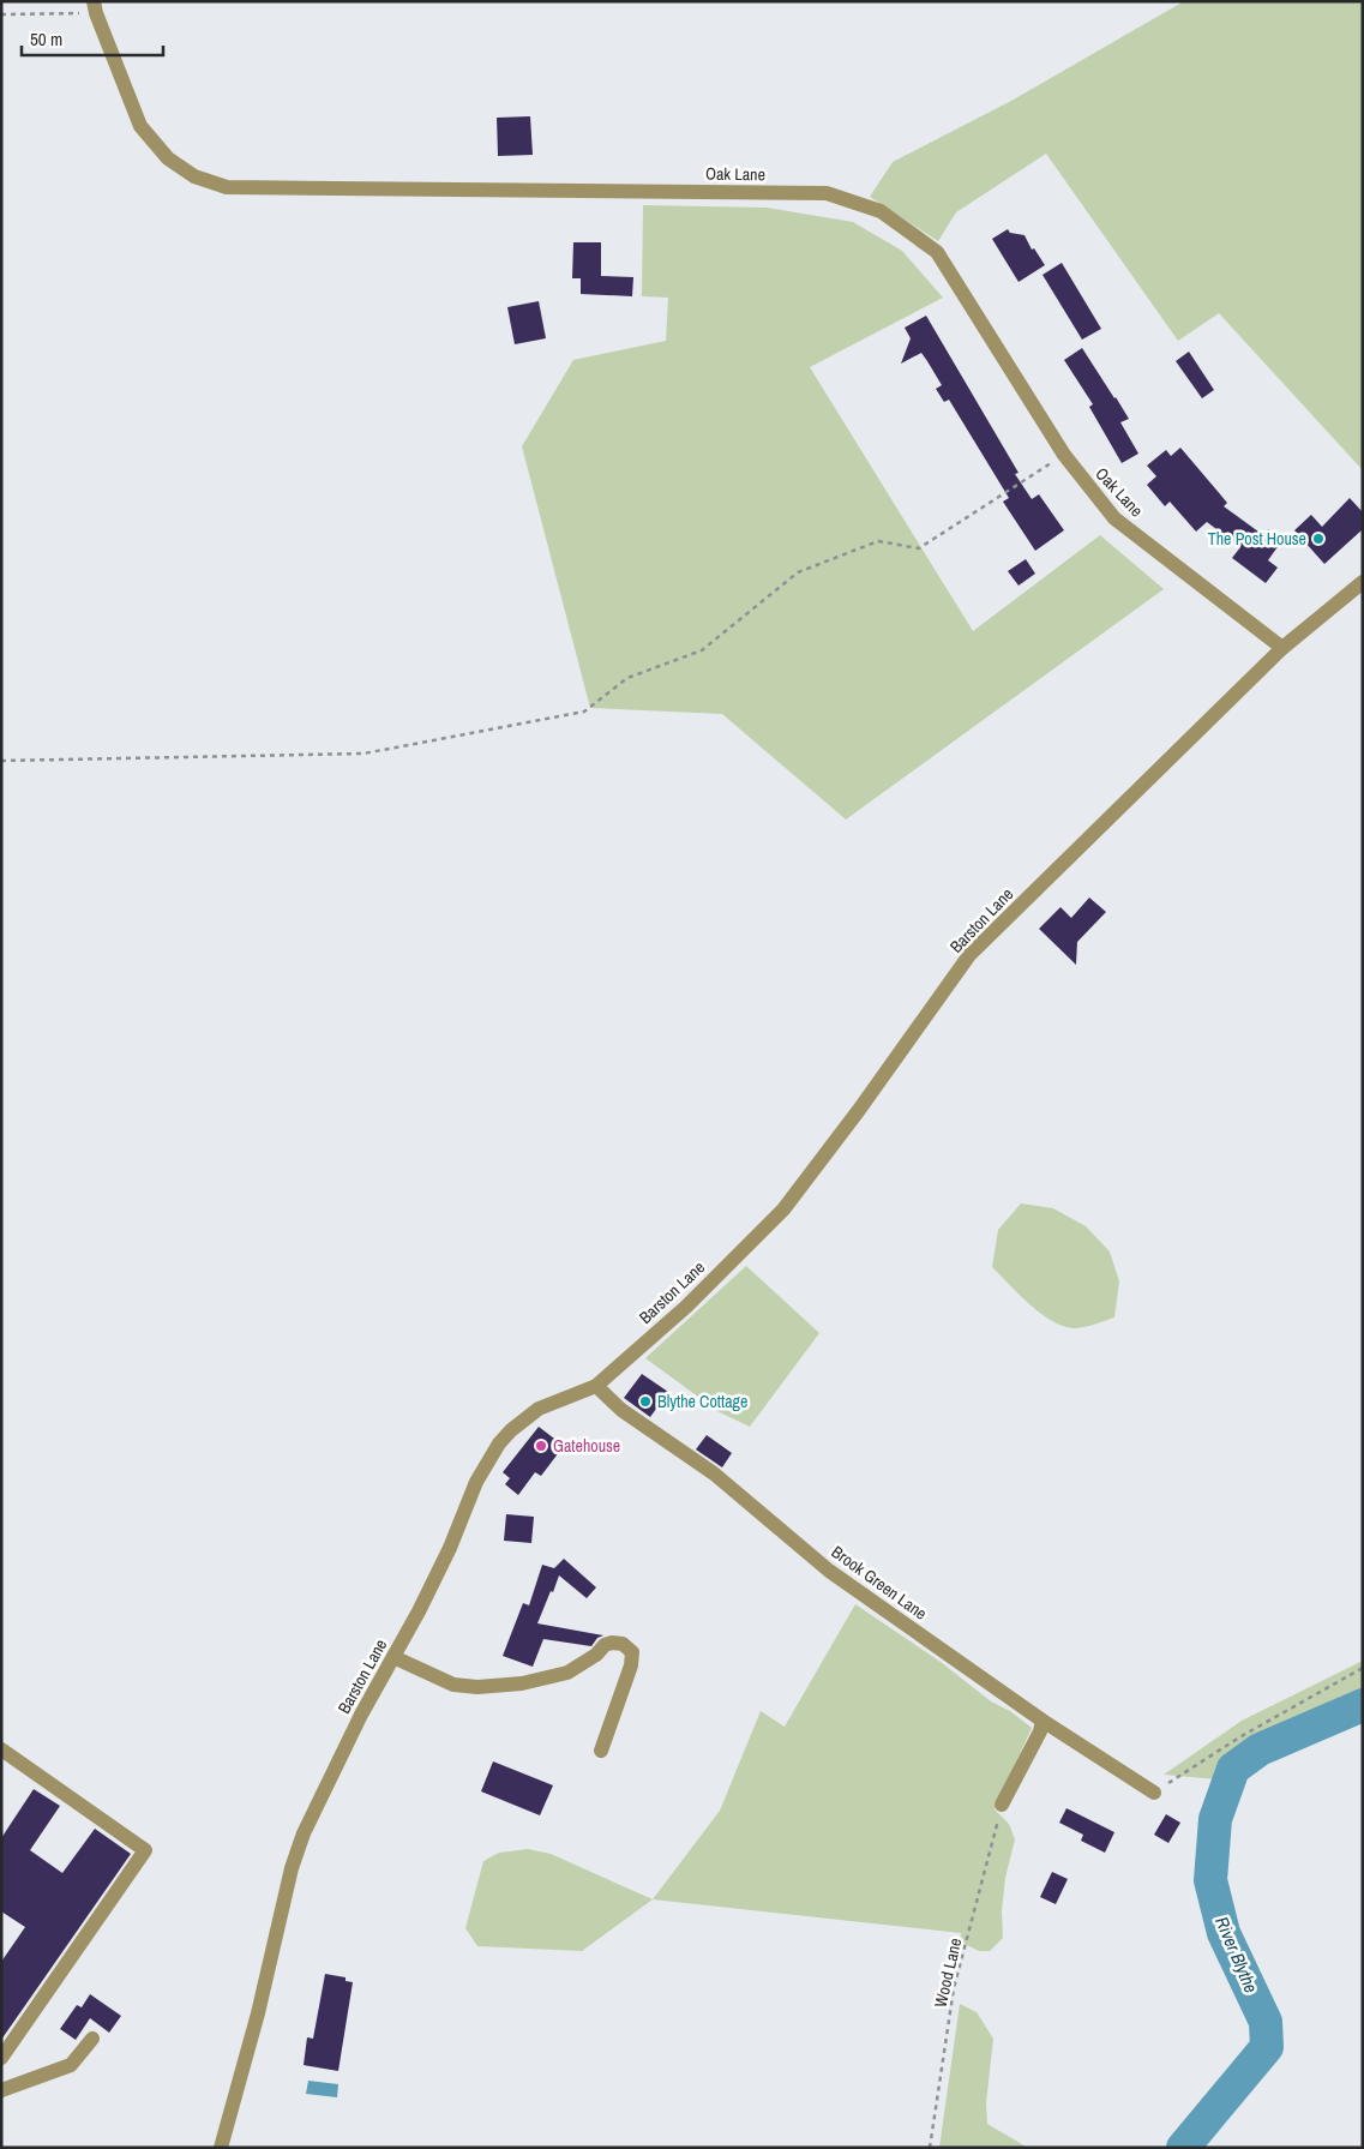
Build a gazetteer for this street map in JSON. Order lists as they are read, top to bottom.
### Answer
{
  "streets": {
    "street": ["Oak Lane", "Barston Lane", "Brook Green Lane"],
    "path": ["Wood Lane"]
  },
  "crossings": [
    ["Oak Lane", "Barston Lane"],
    ["Barston Lane", "Brook Green Lane"]
  ],
  "water": ["River Blythe"],
  "places": ["The Post House", "Blythe Cottage", "Gatehouse"],
  "scale_bar": "50 m"
}
